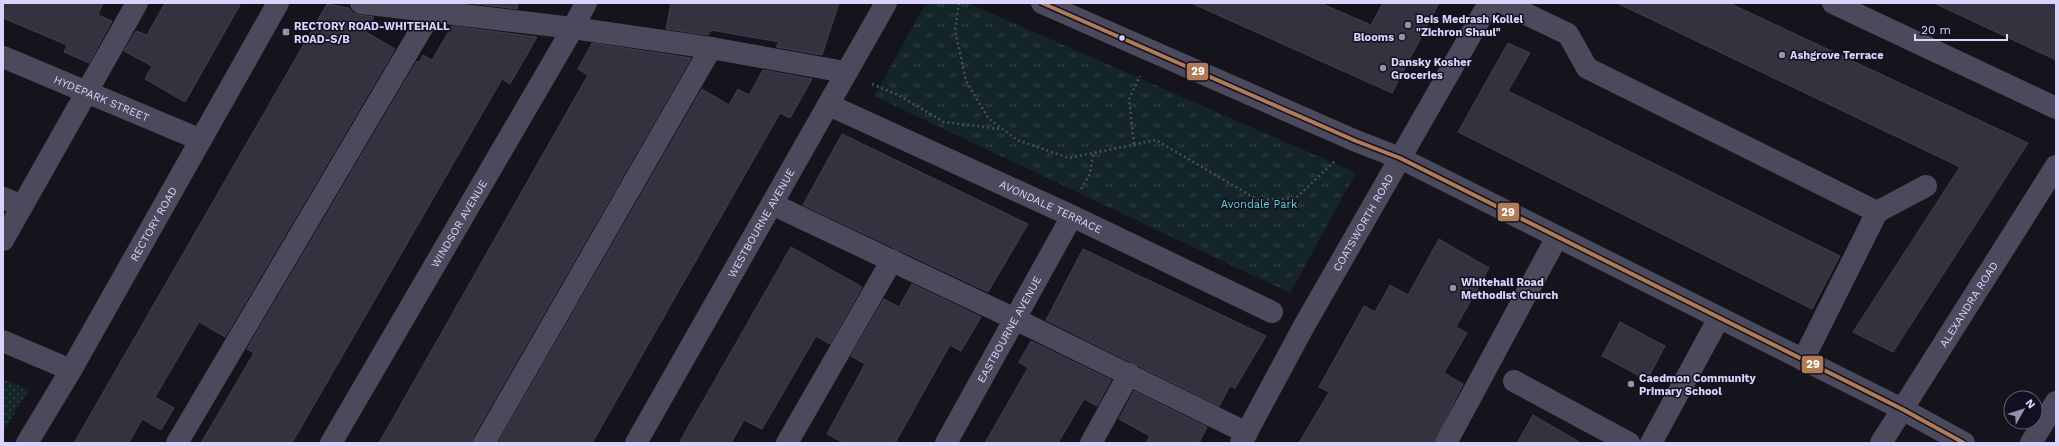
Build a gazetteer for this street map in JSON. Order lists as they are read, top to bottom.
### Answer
{
  "streets": {
    "street": [
      "HYDEPARK STREET",
      "AVONDALE TERRACE",
      "COATSWORTH ROAD",
      "WINDSOR AVENUE",
      "WESTBOURNE AVENUE",
      "RECTORY ROAD",
      "ALEXANDRA ROAD",
      "EASTBOURNE AVENUE"
    ]
  },
  "crossings": [
    ["HYDEPARK STREET", "RECTORY ROAD"],
    ["AVONDALE TERRACE", "WESTBOURNE AVENUE"],
    ["AVONDALE TERRACE", "EASTBOURNE AVENUE"]
  ],
  "parks": ["Avondale Park"],
  "places": {
    "other": [
      "Beis Medrash Kollel \"Zichron Shaul\"",
      "Blooms",
      "Ashgrove Terrace",
      "Dansky Kosher Groceries",
      "Whitehall Road Methodist Church",
      "Caedmon Community Primary School"
    ],
    "transit": ["RECTORY ROAD-WHITEHALL ROAD-S/B"]
  },
  "lines": ["transit line 29"],
  "scale_bar": "20 m",
  "north": "top right"
}
